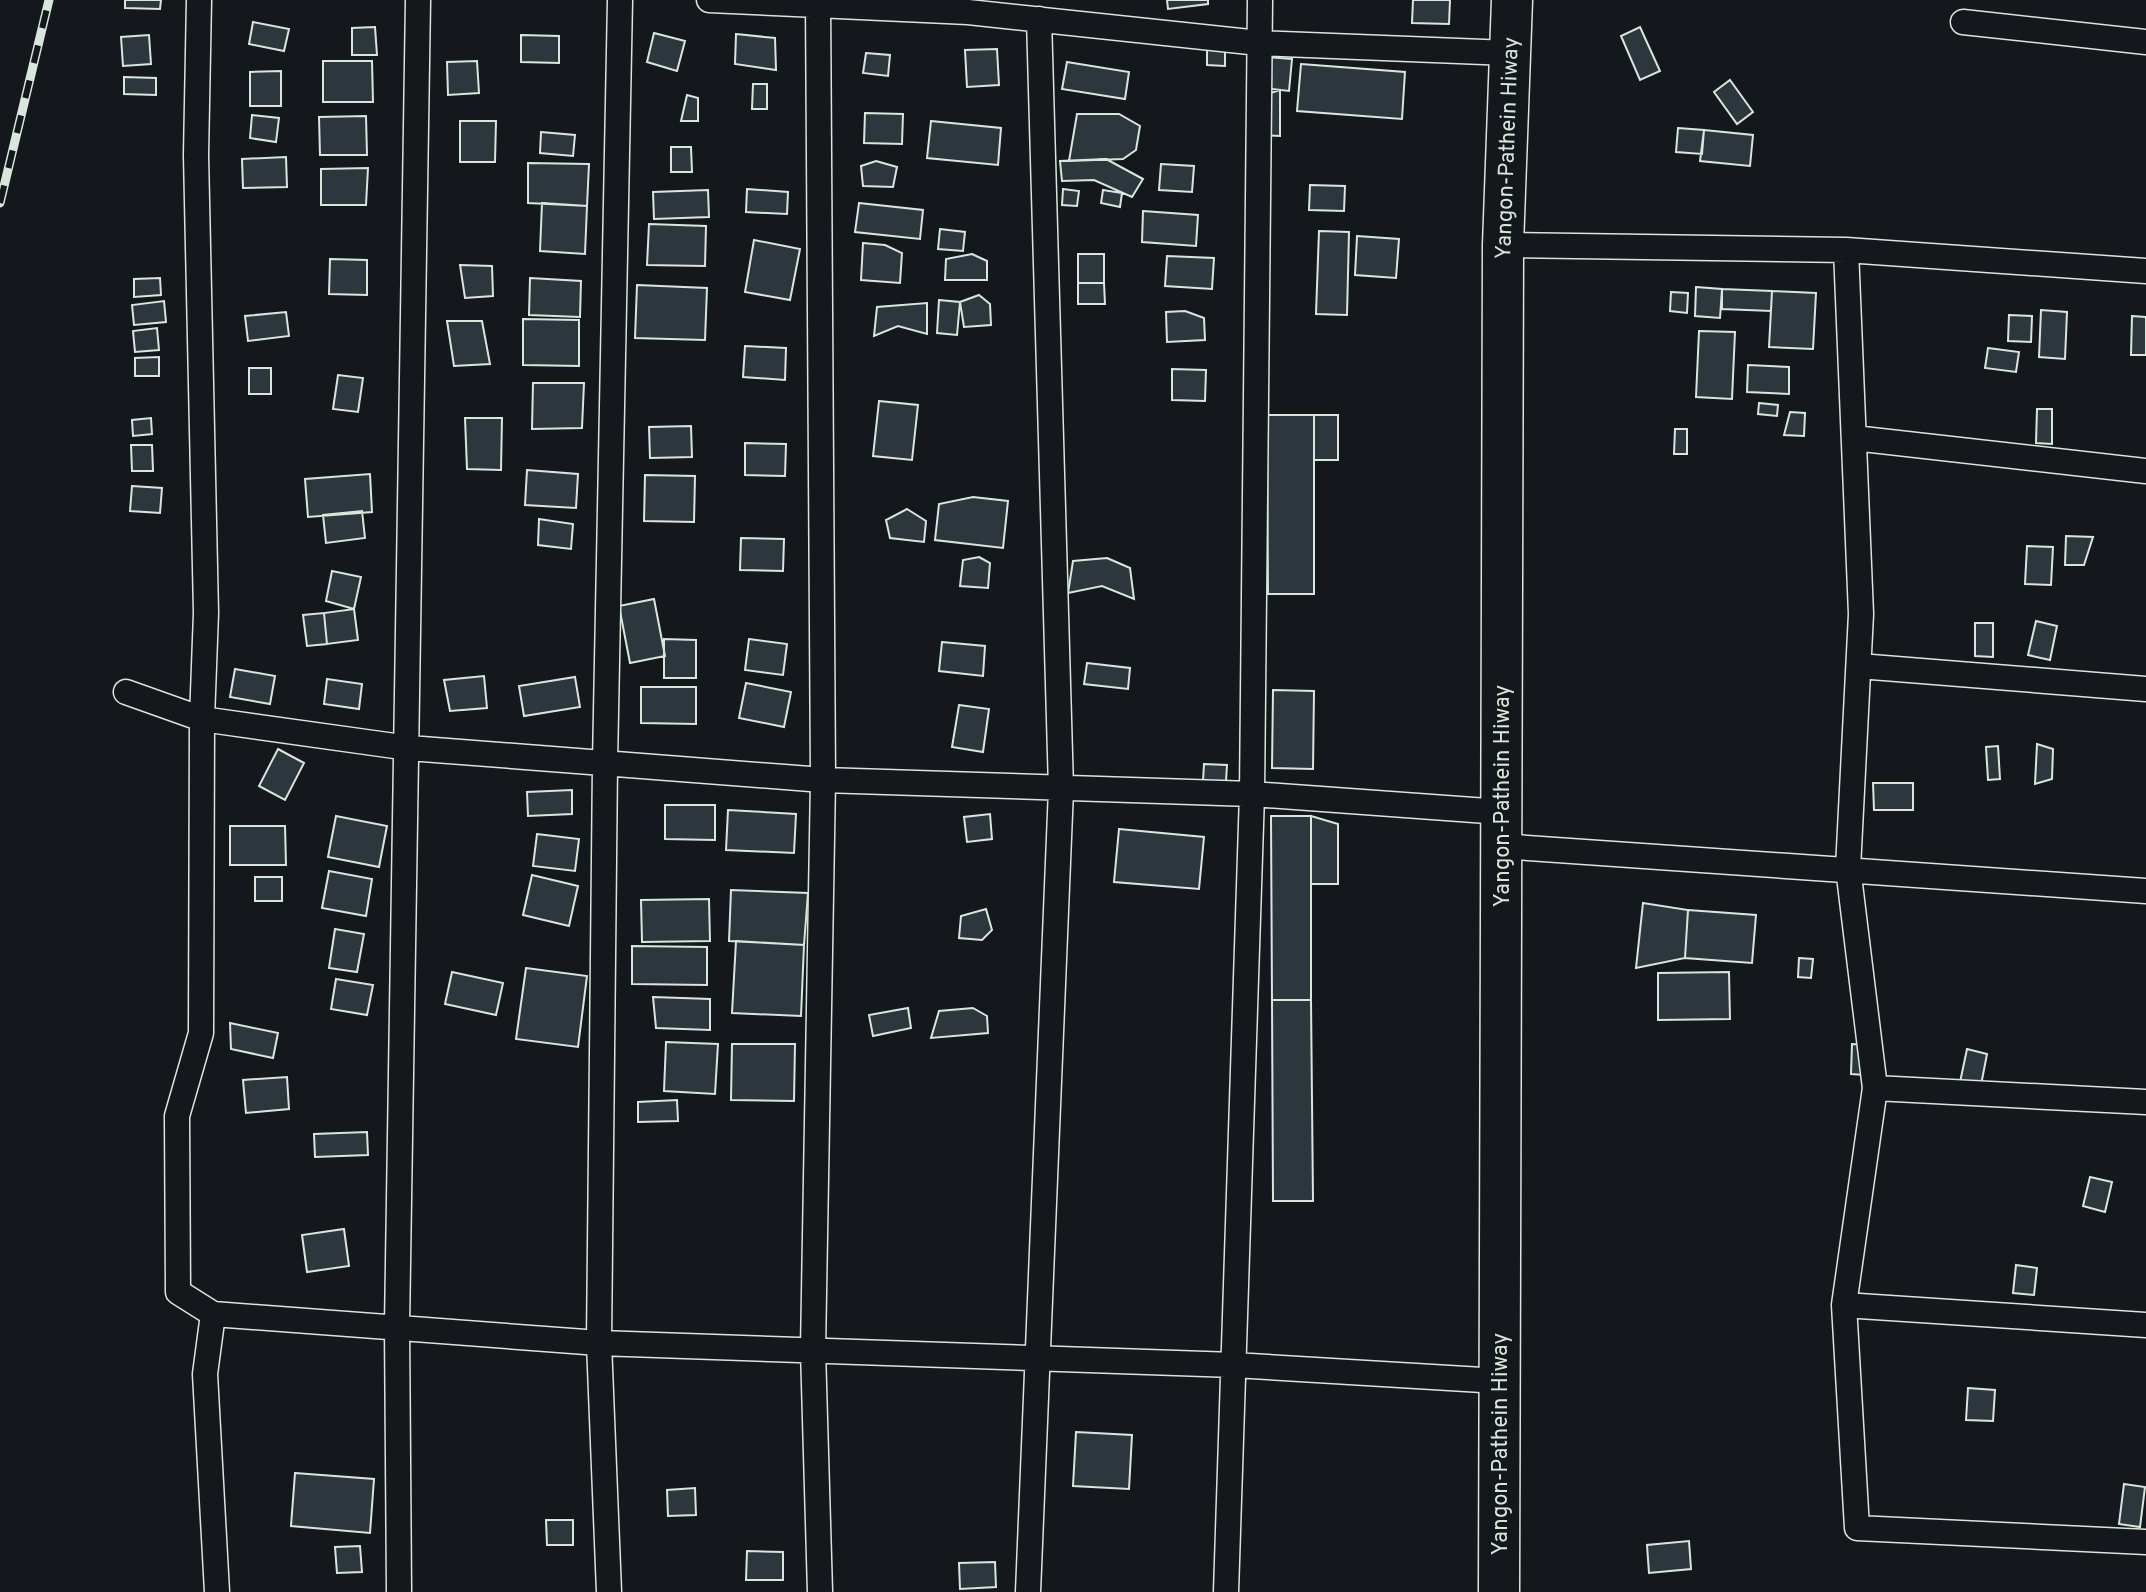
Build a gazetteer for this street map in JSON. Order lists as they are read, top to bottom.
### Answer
{
  "streets": {
    "highway": ["Yangon-Pathein Hiway"]
  }
}
